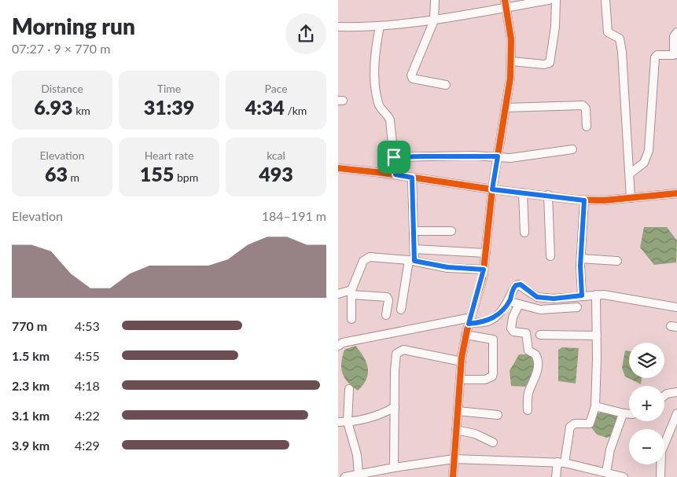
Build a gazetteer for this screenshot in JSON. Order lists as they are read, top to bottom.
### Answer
{
  "page": {
    "heading": ["Morning run", "07:27 · 9 × 770 m"],
    "stats": [
      ["Distance", "6.93 km"],
      ["Time", "31:39"],
      ["Pace", "4:34 /km"],
      ["Elevation", "63 m"],
      ["Heart rate", "155 bpm"],
      ["kcal", "493"]
    ],
    "chart": ["Elevation", "184–191 m"],
    "list": [
      {
        "name": "770 m",
        "note": "4:53"
      },
      {
        "name": "1.5 km",
        "note": "4:55"
      },
      {
        "name": "2.3 km",
        "note": "4:18"
      },
      {
        "name": "3.1 km",
        "note": "4:22"
      },
      {
        "name": "3.9 km",
        "note": "4:29"
      }
    ],
    "map_buttons": ["+", "−"]
  }
}
